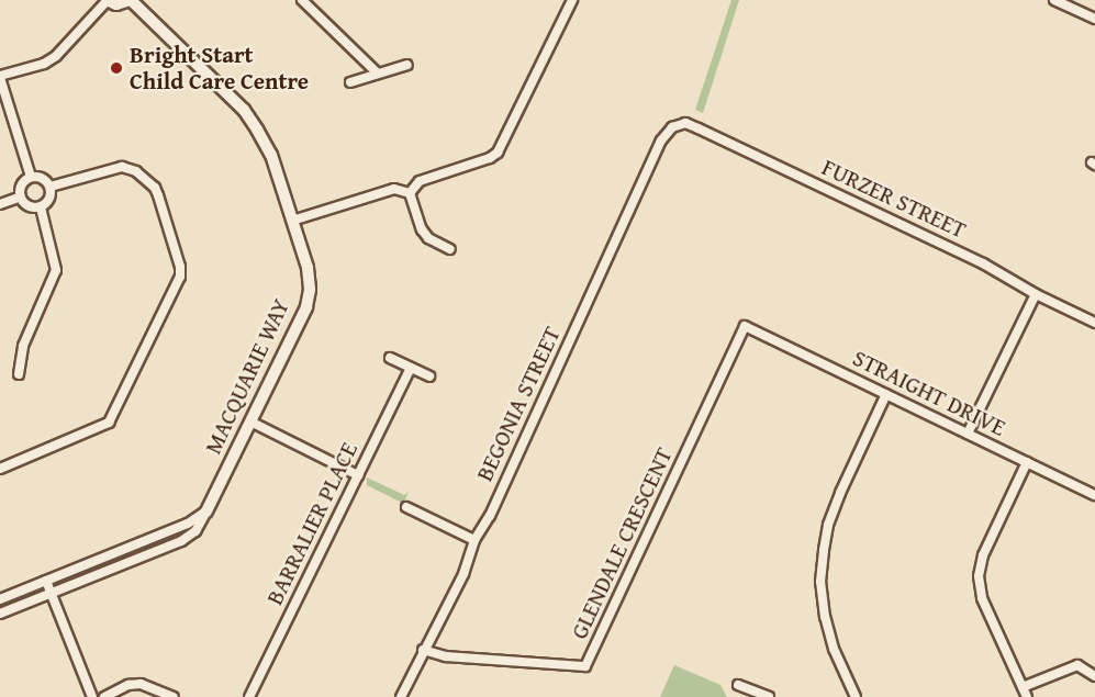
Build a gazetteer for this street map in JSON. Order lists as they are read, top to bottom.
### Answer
{
  "streets": {
    "street": [
      "FURZER STREET",
      "MACQUARIE WAY",
      "STRAIGHT DRIVE",
      "BEGONIA STREET",
      "BARRALIER PLACE",
      "GLENDALE CRESCENT"
    ]
  },
  "crossings": [
    ["FURZER STREET", "BEGONIA STREET"],
    ["STRAIGHT DRIVE", "GLENDALE CRESCENT"],
    ["BEGONIA STREET", "GLENDALE CRESCENT"]
  ],
  "places": ["Bright Start Child Care Centre"]
}
